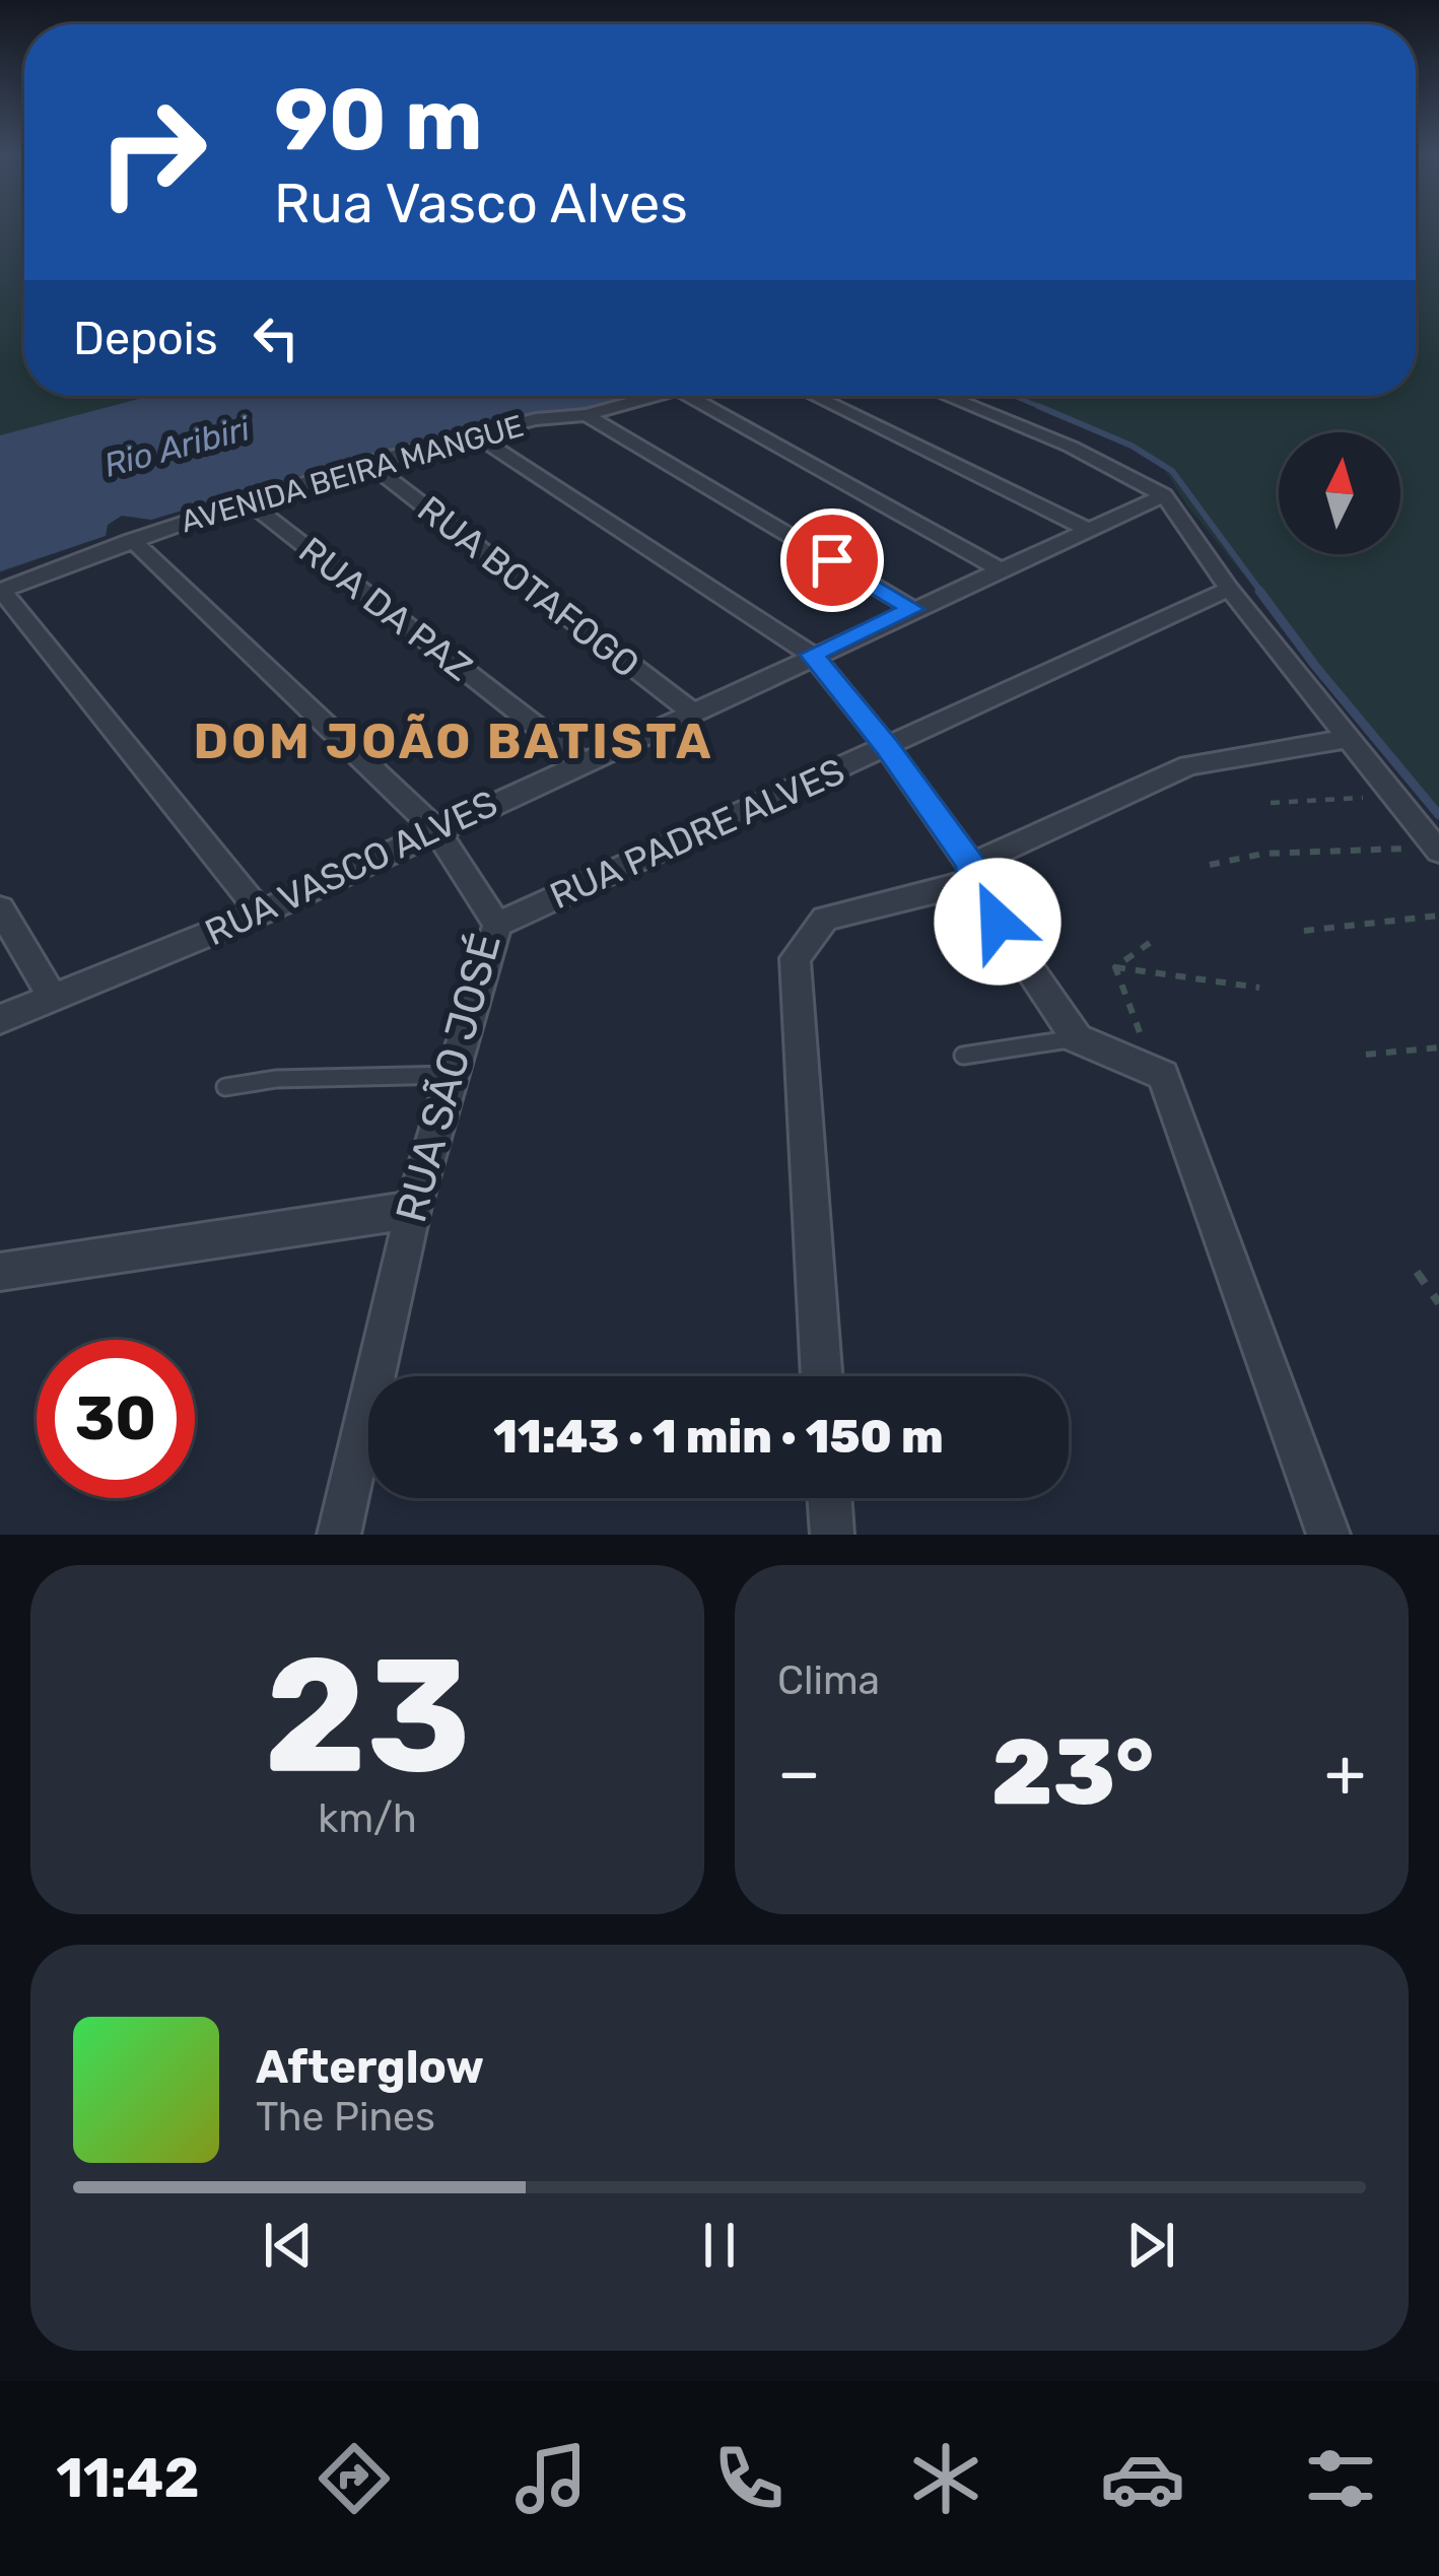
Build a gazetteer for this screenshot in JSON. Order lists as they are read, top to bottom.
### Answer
{
  "streets": {
    "street": [
      "AVENIDA BEIRA MANGUE",
      "RUA BOTAFOGO",
      "RUA DA PAZ",
      "RUA PADRE ALVES",
      "RUA VASCO ALVES",
      "RUA SÃO JOSÉ"
    ]
  },
  "crossings": [
    ["AVENIDA BEIRA MANGUE", "RUA BOTAFOGO"],
    ["AVENIDA BEIRA MANGUE", "RUA DA PAZ"],
    ["AVENIDA BEIRA MANGUE", "RUA SÃO JOSÉ"],
    ["RUA BOTAFOGO", "RUA VASCO ALVES"],
    ["RUA DA PAZ", "RUA VASCO ALVES"],
    ["RUA PADRE ALVES", "RUA SÃO JOSÉ"],
    ["RUA VASCO ALVES", "RUA SÃO JOSÉ"]
  ],
  "districts": ["DOM JOÃO BATISTA"],
  "water": ["Rio Aribiri"],
  "north": "top",
  "page": {
    "turn": ["90 m", "Rua Vasco Alves"],
    "then": "Depois",
    "limit": "30",
    "trip": "11:43 · 1 min · 150 m",
    "tile": [
      ["23", "km/h"],
      "Clima"
    ],
    "heat": ["−", "23°", "+"],
    "song": ["Afterglow", "The Pines"],
    "tabs": "11:42"
  }
}
